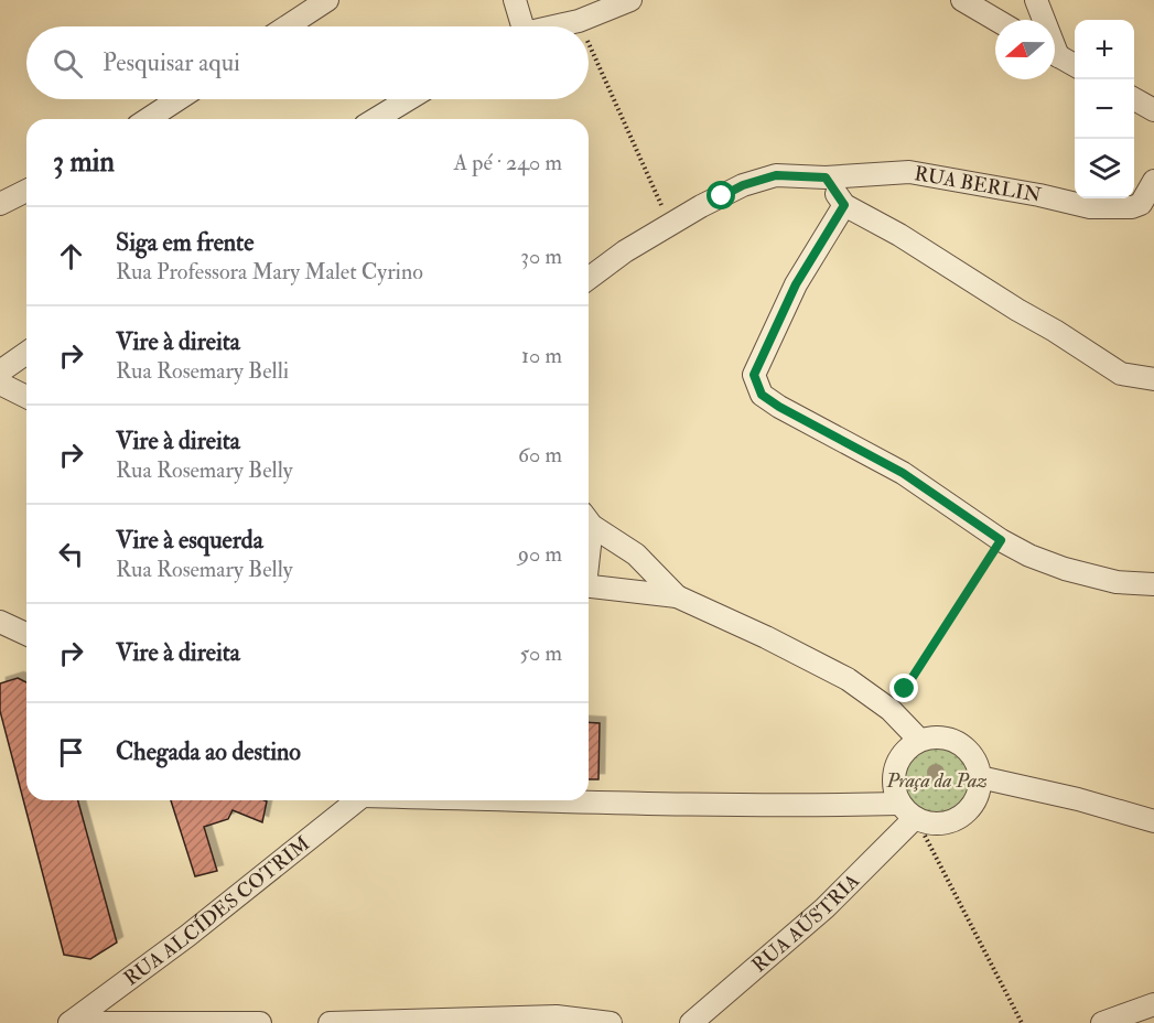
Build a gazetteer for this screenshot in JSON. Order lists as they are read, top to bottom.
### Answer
{
  "streets": {
    "street": ["RUA BERLIN", "RUA ALCÍDES COTRIM", "RUA AÚSTRIA"]
  },
  "parks": ["Praça da Paz"],
  "north": "left",
  "page": {
    "map_buttons": ["+", "−"],
    "search": "Pesquisar aqui",
    "heading": ["3 min", "A pé · 240 m"],
    "list": [
      ["Siga em frente", "Rua Professora Mary Malet Cyrino", "30 m"],
      ["Vire à direita", "Rua Rosemary Belli", "10 m"],
      ["Vire à direita", "Rua Rosemary Belly", "60 m"],
      ["Vire à esquerda", "Rua Rosemary Belly", "90 m"],
      ["Vire à direita", "50 m"],
      "Chegada ao destino"
    ]
  }
}
